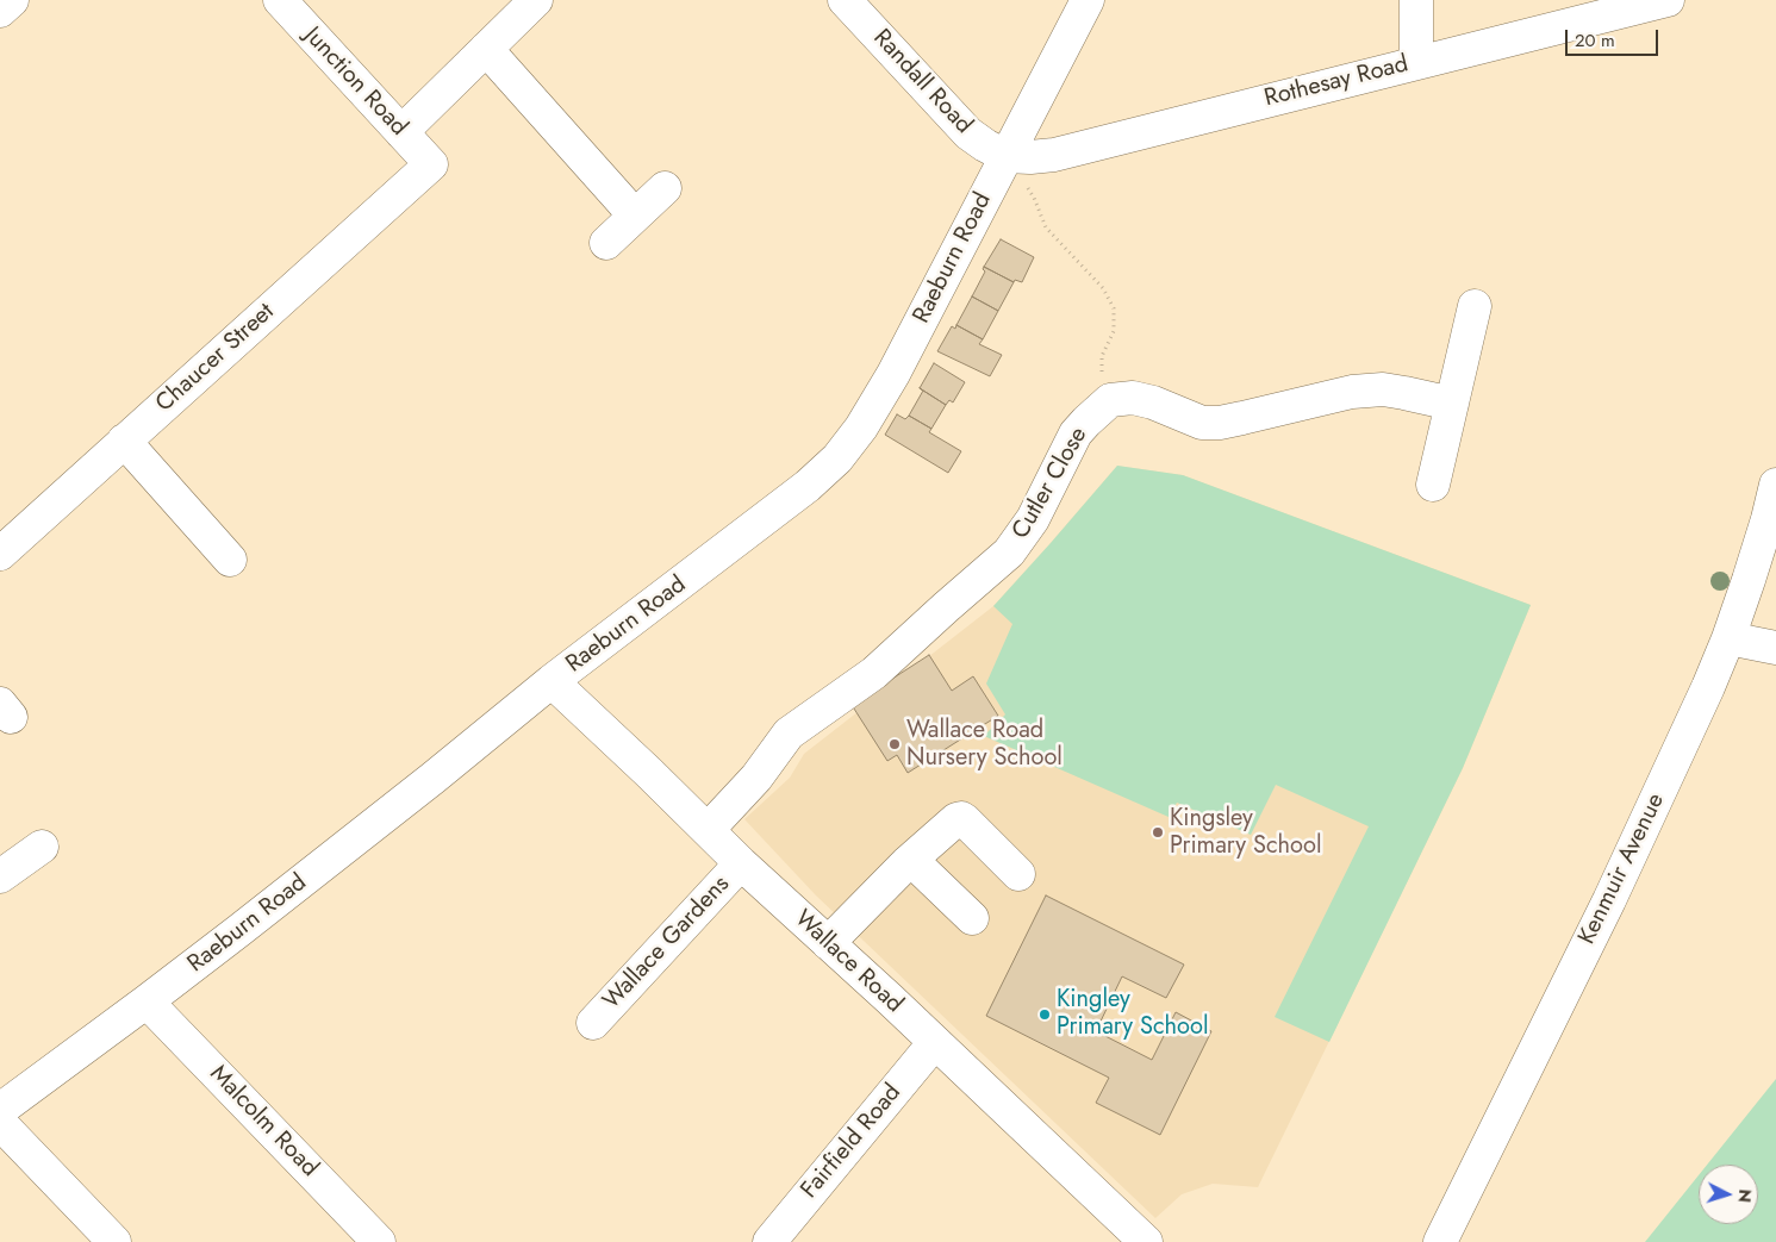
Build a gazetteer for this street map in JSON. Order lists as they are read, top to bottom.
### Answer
{
  "streets": {
    "street": [
      "Junction Road",
      "Randall Road",
      "Rothesay Road",
      "Raeburn Road",
      "Chaucer Street",
      "Cutler Close",
      "Kenmuir Avenue",
      "Wallace Gardens",
      "Wallace Road",
      "Malcolm Road",
      "Fairfield Road"
    ]
  },
  "crossings": [
    ["Junction Road", "Chaucer Street"],
    ["Randall Road", "Rothesay Road"],
    ["Randall Road", "Raeburn Road"],
    ["Rothesay Road", "Raeburn Road"],
    ["Raeburn Road", "Wallace Road"],
    ["Raeburn Road", "Malcolm Road"],
    ["Cutler Close", "Wallace Road"],
    ["Wallace Gardens", "Wallace Road"],
    ["Wallace Road", "Fairfield Road"]
  ],
  "places": ["Wallace Road Nursery School", "Kingsley Primary School", "Kingley Primary School"],
  "scale_bar": "20 m",
  "north": "right"
}
